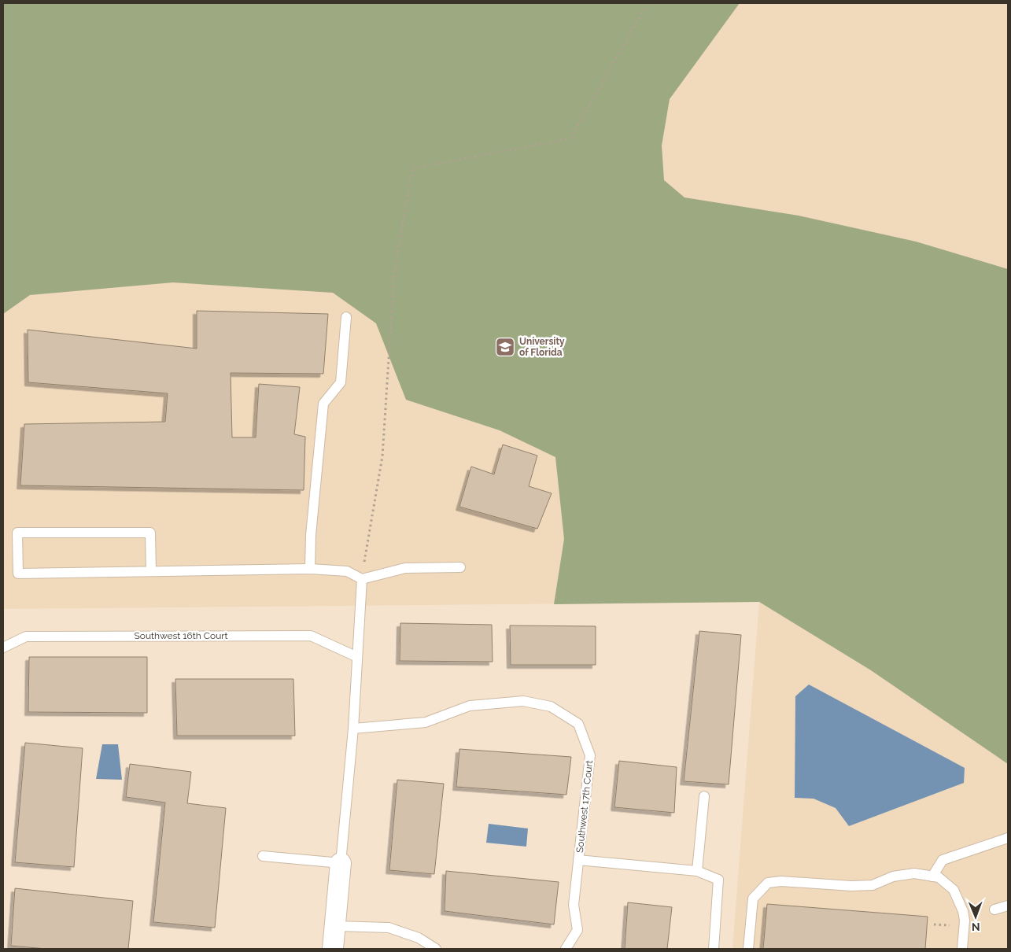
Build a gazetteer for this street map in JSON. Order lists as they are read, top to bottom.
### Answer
{
  "streets": {
    "lane": ["Southwest 16th Court", "Southwest 17th Court"]
  },
  "places": {
    "school or university": ["University of Florida"]
  },
  "north": "bottom"
}
